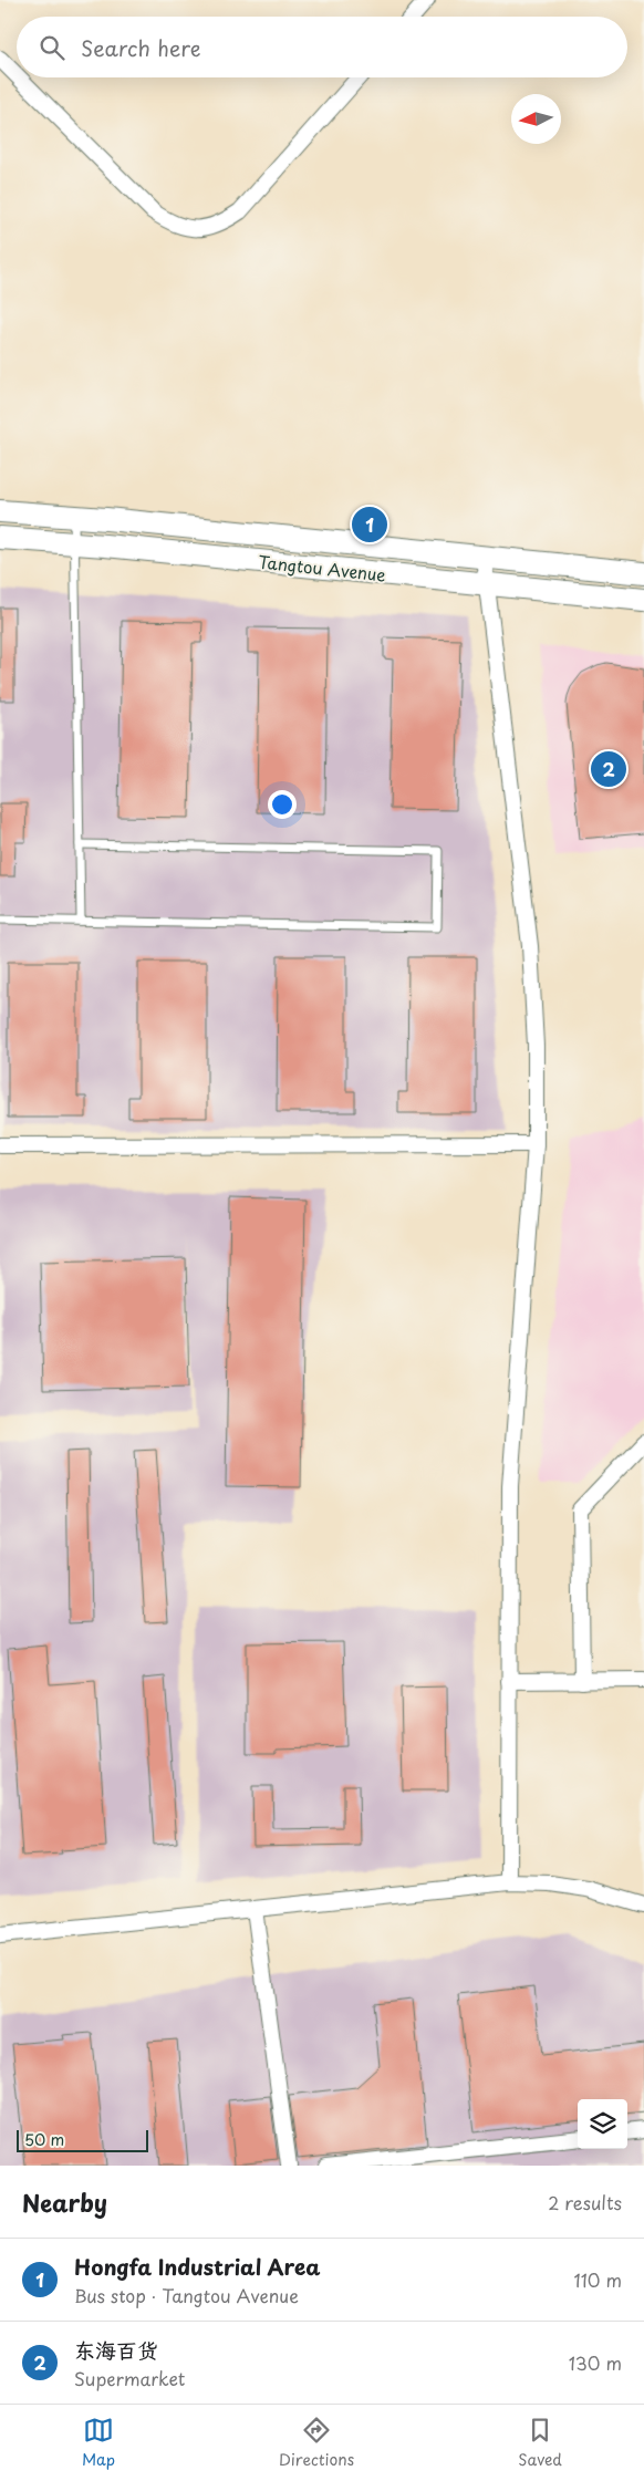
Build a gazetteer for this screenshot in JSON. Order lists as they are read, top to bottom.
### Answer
{
  "streets": {
    "main road": ["Tangtou Avenue"]
  },
  "scale_bar": "50 m",
  "north": "left",
  "page": {
    "search": "Search here",
    "pins": ["1", "2"],
    "scale": "50 m",
    "heading": ["Nearby", "2 results"],
    "list": [
      {
        "mark": "1",
        "name": "Hongfa Industrial Area",
        "note": "Bus stop · Tangtou Avenue",
        "value": "110 m"
      },
      {
        "mark": "2",
        "name": "东海百货",
        "note": "Supermarket",
        "value": "130 m"
      }
    ],
    "nav": ["Map", "Directions", "Saved"]
  }
}
